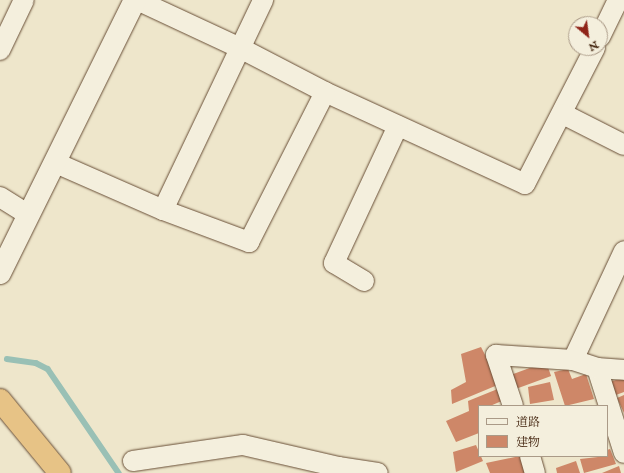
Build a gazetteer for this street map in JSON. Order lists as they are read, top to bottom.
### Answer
{
  "legend": ["道路", "建物"],
  "north": "bottom right"
}
